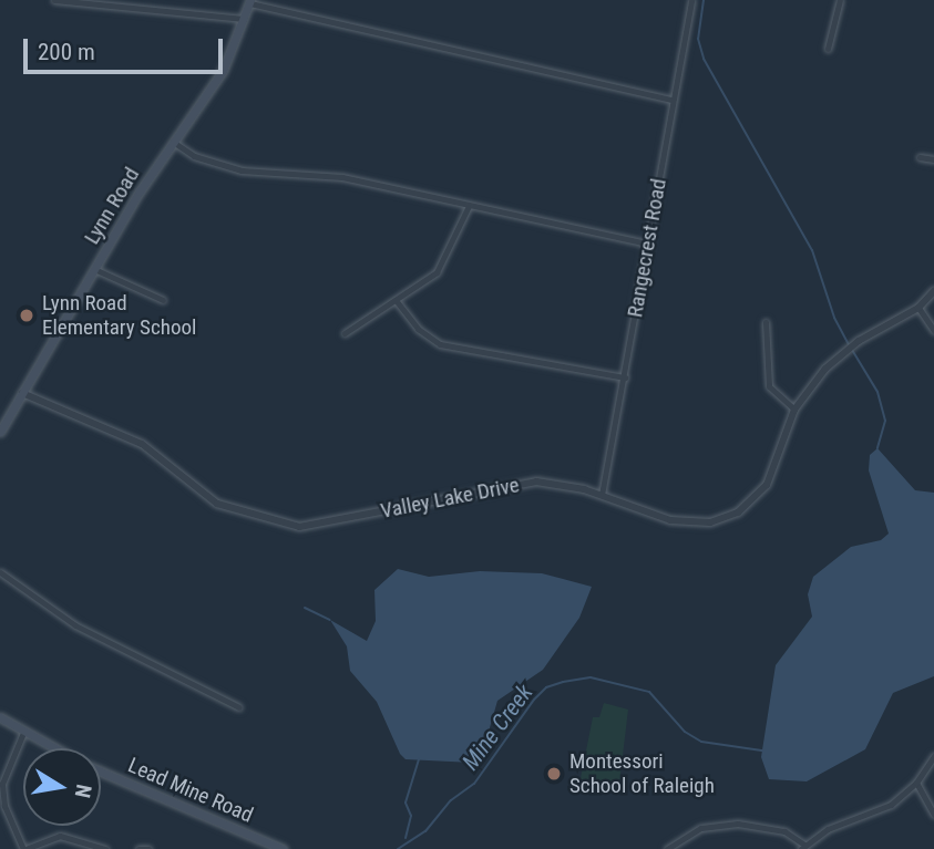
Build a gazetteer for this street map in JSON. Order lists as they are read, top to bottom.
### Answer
{
  "streets": {
    "main road": ["Lynn Road", "Lead Mine Road"],
    "street": ["Rangecrest Road", "Valley Lake Drive"]
  },
  "crossings": [
    ["Lynn Road", "Valley Lake Drive"],
    ["Rangecrest Road", "Valley Lake Drive"]
  ],
  "water": ["Mine Creek"],
  "places": ["Lynn Road Elementary School", "Montessori School of Raleigh"],
  "scale_bar": "200 m",
  "north": "right"
}
